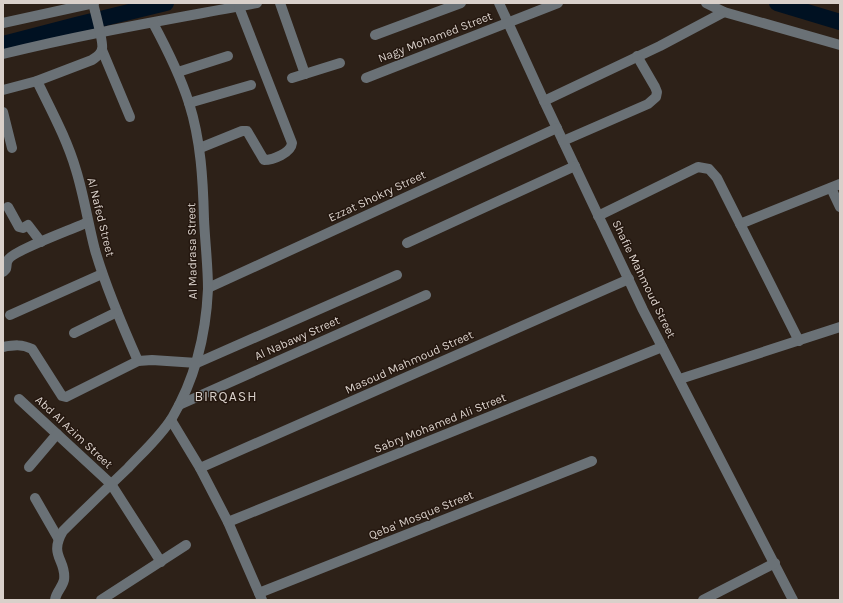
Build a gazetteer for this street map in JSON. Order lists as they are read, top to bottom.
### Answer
{
  "streets": {
    "street": [
      "Nagy Mohamed Street",
      "Ezzat Shokry Street",
      "Al Nafed Street",
      "Al Madrasa Street",
      "Shafie Mahmoud Street",
      "Al Nabawy Street",
      "Masoud Mahmoud Street",
      "Sabry Mohamed Ali Street",
      "Abd Al Azim Street",
      "Qeba' Mosque Street"
    ]
  },
  "crossings": [
    ["Nagy Mohamed Street", "Shafie Mahmoud Street"],
    ["Ezzat Shokry Street", "Al Madrasa Street"],
    ["Ezzat Shokry Street", "Shafie Mahmoud Street"],
    ["Al Madrasa Street", "Al Nabawy Street"],
    ["Al Madrasa Street", "Abd Al Azim Street"],
    ["Shafie Mahmoud Street", "Masoud Mahmoud Street"],
    ["Shafie Mahmoud Street", "Sabry Mohamed Ali Street"]
  ],
  "districts": ["BIRQASH"]
}
